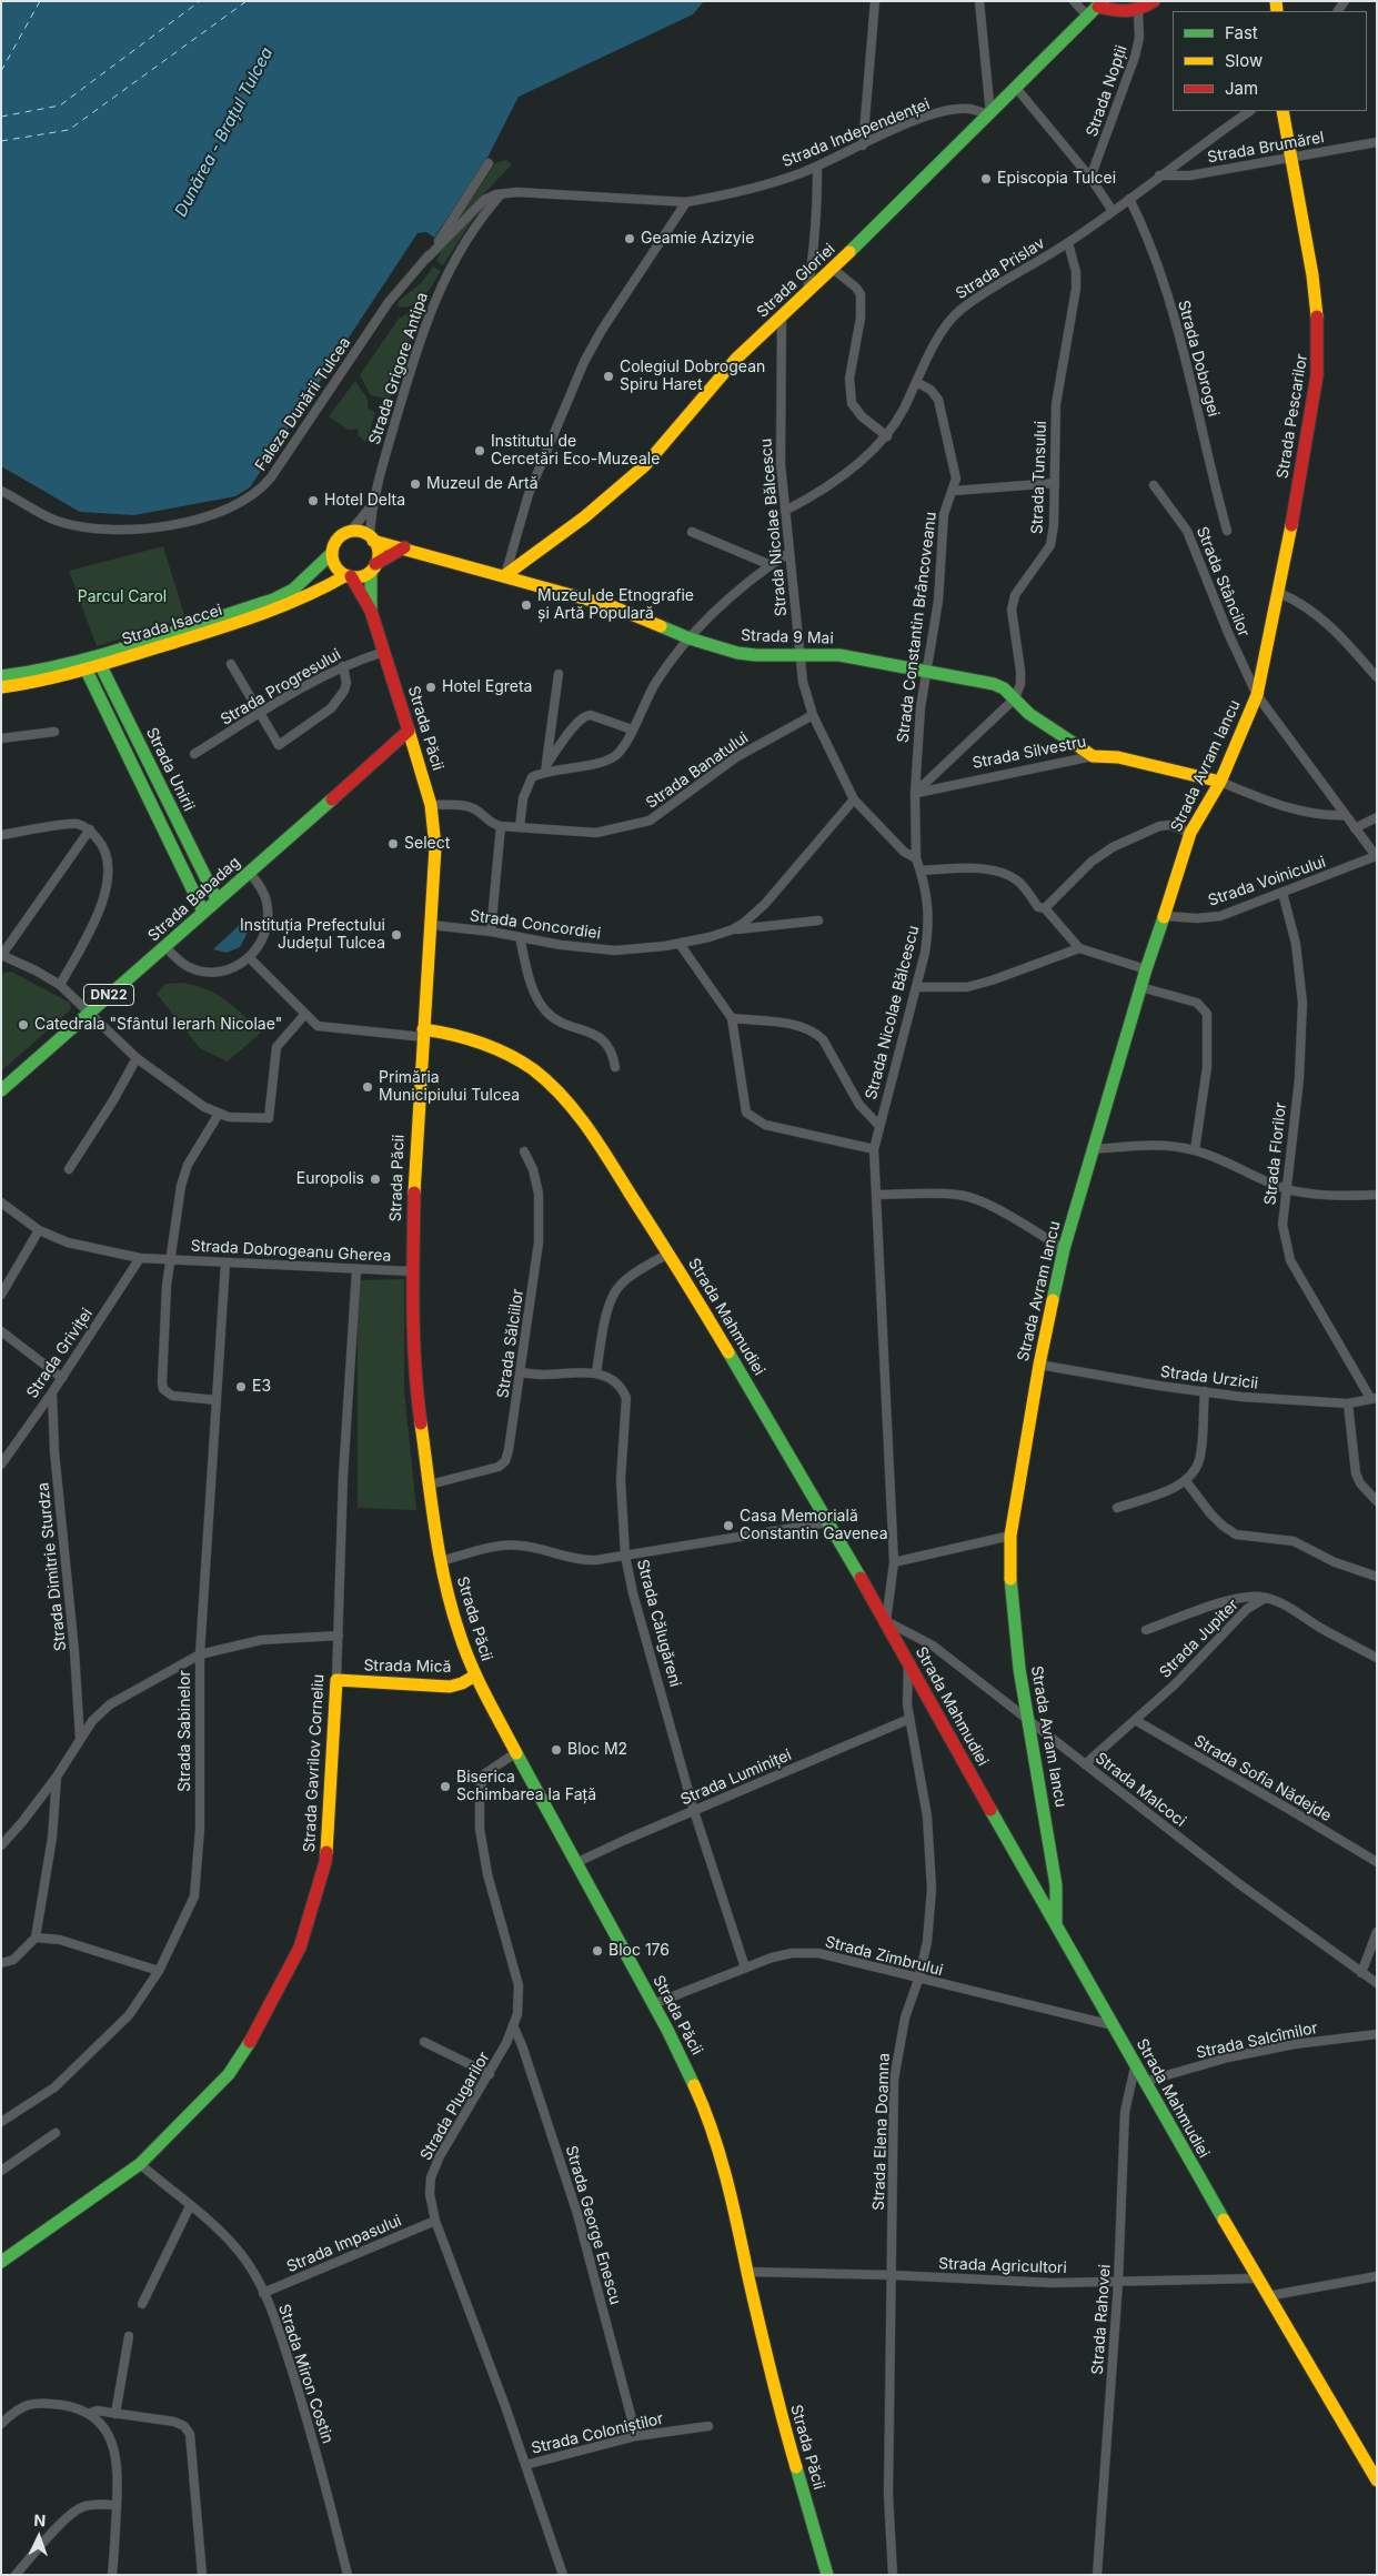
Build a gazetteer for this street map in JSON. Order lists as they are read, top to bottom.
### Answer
{
  "streets": {
    "street": [
      "Strada Nopții",
      "Strada Independenței",
      "Strada Brumărel",
      "Strada Prislav",
      "Strada Gloriei",
      "Strada Dobrogei",
      "Strada Grigore Antipa",
      "Faleza Dunării Tulcea",
      "Strada Pescarilor",
      "Strada Tunsului",
      "Strada Nicolae Bălcescu",
      "Strada Stâncilor",
      "Strada Isaccei",
      "Strada Constantin Brâncoveanu",
      "Strada 9 Mai",
      "Strada Progresului",
      "Strada Păcii",
      "Strada Silvestru",
      "Strada Avram Iancu",
      "Strada Unirii",
      "Strada Banatului",
      "Strada Voinicului",
      "Strada Babadag",
      "Strada Concordiei",
      "DN22",
      "Strada Florilor",
      "Strada Dobrogeanu Gherea",
      "Strada Mahmudiei",
      "Strada Sălciilor",
      "Strada Griviței",
      "Strada Urzicii",
      "Strada Dimitrie Sturdza",
      "Strada Călugăreni",
      "Strada Jupiter",
      "Strada Mică",
      "Strada Sabinelor",
      "Strada Gavrilov Corneliu",
      "Strada Luminiței",
      "Strada Sofia Nădejde",
      "Strada Malcoci",
      "Strada Zimbrului",
      "Strada Salcîmilor",
      "Strada Plugarilor",
      "Strada Elena Doamna",
      "Strada George Enescu",
      "Strada Impasului",
      "Strada Agricultori",
      "Strada Rahovei",
      "Strada Miron Costin",
      "Strada Coloniștilor"
    ]
  },
  "crossings": [
    ["Strada Independenței", "Strada Gloriei"],
    ["Strada Independenței", "Strada Grigore Antipa"],
    ["Strada Brumărel", "Strada Prislav"],
    ["Strada Brumărel", "Strada Pescarilor"],
    ["Strada Prislav", "Strada Dobrogei"],
    ["Strada Prislav", "Strada Tunsului"],
    ["Strada Prislav", "Strada Nicolae Bălcescu"],
    ["Strada Prislav", "Strada Constantin Brâncoveanu"],
    ["Strada Gloriei", "Strada Nicolae Bălcescu"],
    ["Strada Gloriei", "Strada 9 Mai"],
    ["Strada Grigore Antipa", "Strada Isaccei"],
    ["Strada Grigore Antipa", "Strada 9 Mai"],
    ["Strada Grigore Antipa", "Strada Păcii"],
    ["Strada Pescarilor", "Strada Stâncilor"],
    ["Strada Pescarilor", "Strada Avram Iancu"],
    ["Strada Tunsului", "Strada 9 Mai"],
    ["Strada Nicolae Bălcescu", "Strada Constantin Brâncoveanu"],
    ["Strada Nicolae Bălcescu", "Strada 9 Mai"],
    ["Strada Nicolae Bălcescu", "Strada Banatului"],
    ["Strada Nicolae Bălcescu", "Strada Concordiei"],
    ["Strada Nicolae Bălcescu", "Strada Mahmudiei"],
    ["Strada Nicolae Bălcescu", "Strada Malcoci"],
    ["Strada Stâncilor", "Strada Silvestru"],
    ["Strada Stâncilor", "Strada Avram Iancu"],
    ["Strada Stâncilor", "Strada Voinicului"],
    ["Strada Isaccei", "Strada 9 Mai"],
    ["Strada Isaccei", "Strada Păcii"],
    ["Strada Isaccei", "Strada Unirii"],
    ["Strada Constantin Brâncoveanu", "Strada 9 Mai"],
    ["Strada Constantin Brâncoveanu", "Strada Silvestru"],
    ["Strada 9 Mai", "Strada Păcii"],
    ["Strada 9 Mai", "Strada Silvestru"],
    ["Strada Progresului", "Strada Păcii"],
    ["Strada Păcii", "Strada Banatului"],
    ["Strada Păcii", "Strada Babadag"],
    ["Strada Păcii", "Strada Concordiei"],
    ["Strada Păcii", "Strada Dobrogeanu Gherea"],
    ["Strada Păcii", "Strada Mahmudiei"],
    ["Strada Păcii", "Strada Sălciilor"],
    ["Strada Păcii", "Strada Mică"],
    ["Strada Păcii", "Strada Luminiței"],
    ["Strada Păcii", "Strada Zimbrului"],
    ["Strada Păcii", "Strada Plugarilor"],
    ["Strada Păcii", "Strada Agricultori"],
    ["Strada Silvestru", "Strada Avram Iancu"],
    ["Strada Avram Iancu", "Strada Voinicului"],
    ["Strada Avram Iancu", "Strada Mahmudiei"],
    ["Strada Avram Iancu", "Strada Urzicii"],
    ["Strada Avram Iancu", "Strada Malcoci"],
    ["Strada Unirii", "Strada Babadag"],
    ["Strada Voinicului", "Strada Florilor"],
    ["Strada Florilor", "Strada Urzicii"],
    ["Strada Dobrogeanu Gherea", "Strada Griviței"],
    ["Strada Dobrogeanu Gherea", "Strada Sabinelor"],
    ["Strada Dobrogeanu Gherea", "Strada Gavrilov Corneliu"],
    ["Strada Mahmudiei", "Strada Malcoci"],
    ["Strada Mahmudiei", "Strada Zimbrului"],
    ["Strada Mahmudiei", "Strada Salcîmilor"],
    ["Strada Mahmudiei", "Strada Elena Doamna"],
    ["Strada Mahmudiei", "Strada Agricultori"],
    ["Strada Mahmudiei", "Strada Rahovei"],
    ["Strada Griviței", "Strada Dimitrie Sturdza"],
    ["Strada Călugăreni", "Strada Luminiței"],
    ["Strada Călugăreni", "Strada Zimbrului"],
    ["Strada Jupiter", "Strada Sofia Nădejde"],
    ["Strada Jupiter", "Strada Malcoci"],
    ["Strada Mică", "Strada Gavrilov Corneliu"],
    ["Strada Gavrilov Corneliu", "Strada Miron Costin"],
    ["Strada Luminiței", "Strada Elena Doamna"],
    ["Strada Zimbrului", "Strada Elena Doamna"],
    ["Strada Plugarilor", "Strada George Enescu"],
    ["Strada Plugarilor", "Strada Impasului"],
    ["Strada Plugarilor", "Strada Coloniștilor"],
    ["Strada Elena Doamna", "Strada Agricultori"],
    ["Strada George Enescu", "Strada Coloniștilor"],
    ["Strada Impasului", "Strada Miron Costin"],
    ["Strada Agricultori", "Strada Rahovei"]
  ],
  "water": ["Dunărea - Brațul Tulcea"],
  "parks": ["Parcul Carol"],
  "places": [
    "Episcopia Tulcei",
    "Geamie Azizyie",
    "Colegiul Dobrogean Spiru Haret",
    "Institutul de Cercetări Eco-Muzeale",
    "Muzeul de Artă",
    "Hotel Delta",
    "Muzeul de Etnografie și Artă Populară",
    "Hotel Egreta",
    "Select",
    "Instituția Prefectului Județul Tulcea",
    "Catedrala \"Sfântul Ierarh Nicolae\"",
    "Primăria Municipiului Tulcea",
    "Europolis",
    "E3",
    "Casa Memorială Constantin Gavenea",
    "Bloc M2",
    "Biserica Schimbarea la Față",
    "Bloc 176"
  ],
  "legend": ["Fast", "Slow", "Jam"],
  "north": "top"
}
